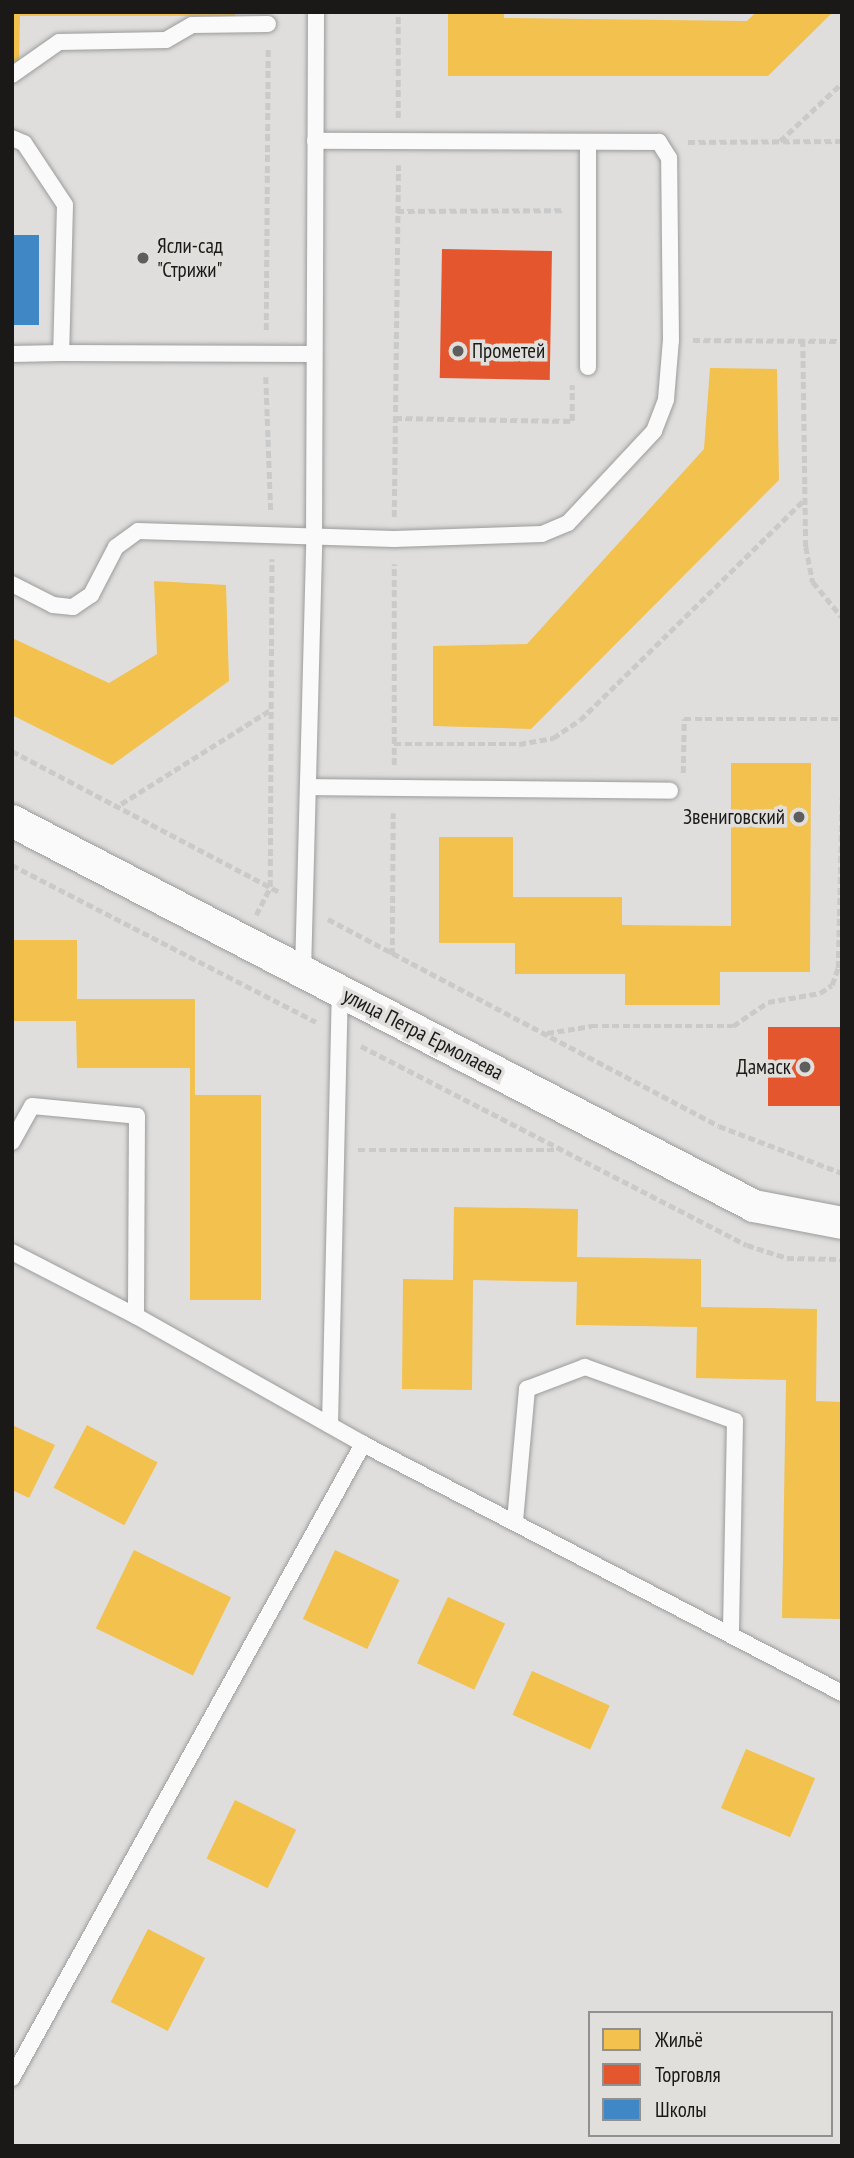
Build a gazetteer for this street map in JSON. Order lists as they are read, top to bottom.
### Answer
{
  "streets": {
    "street": ["улица Петра Ермолаева"]
  },
  "places": [
    "Ясли-сад \"Стрижи\"",
    "Прометей",
    "Звениговский",
    "Дамаск"
  ],
  "legend": ["Жильё", "Торговля", "Школы"]
}
